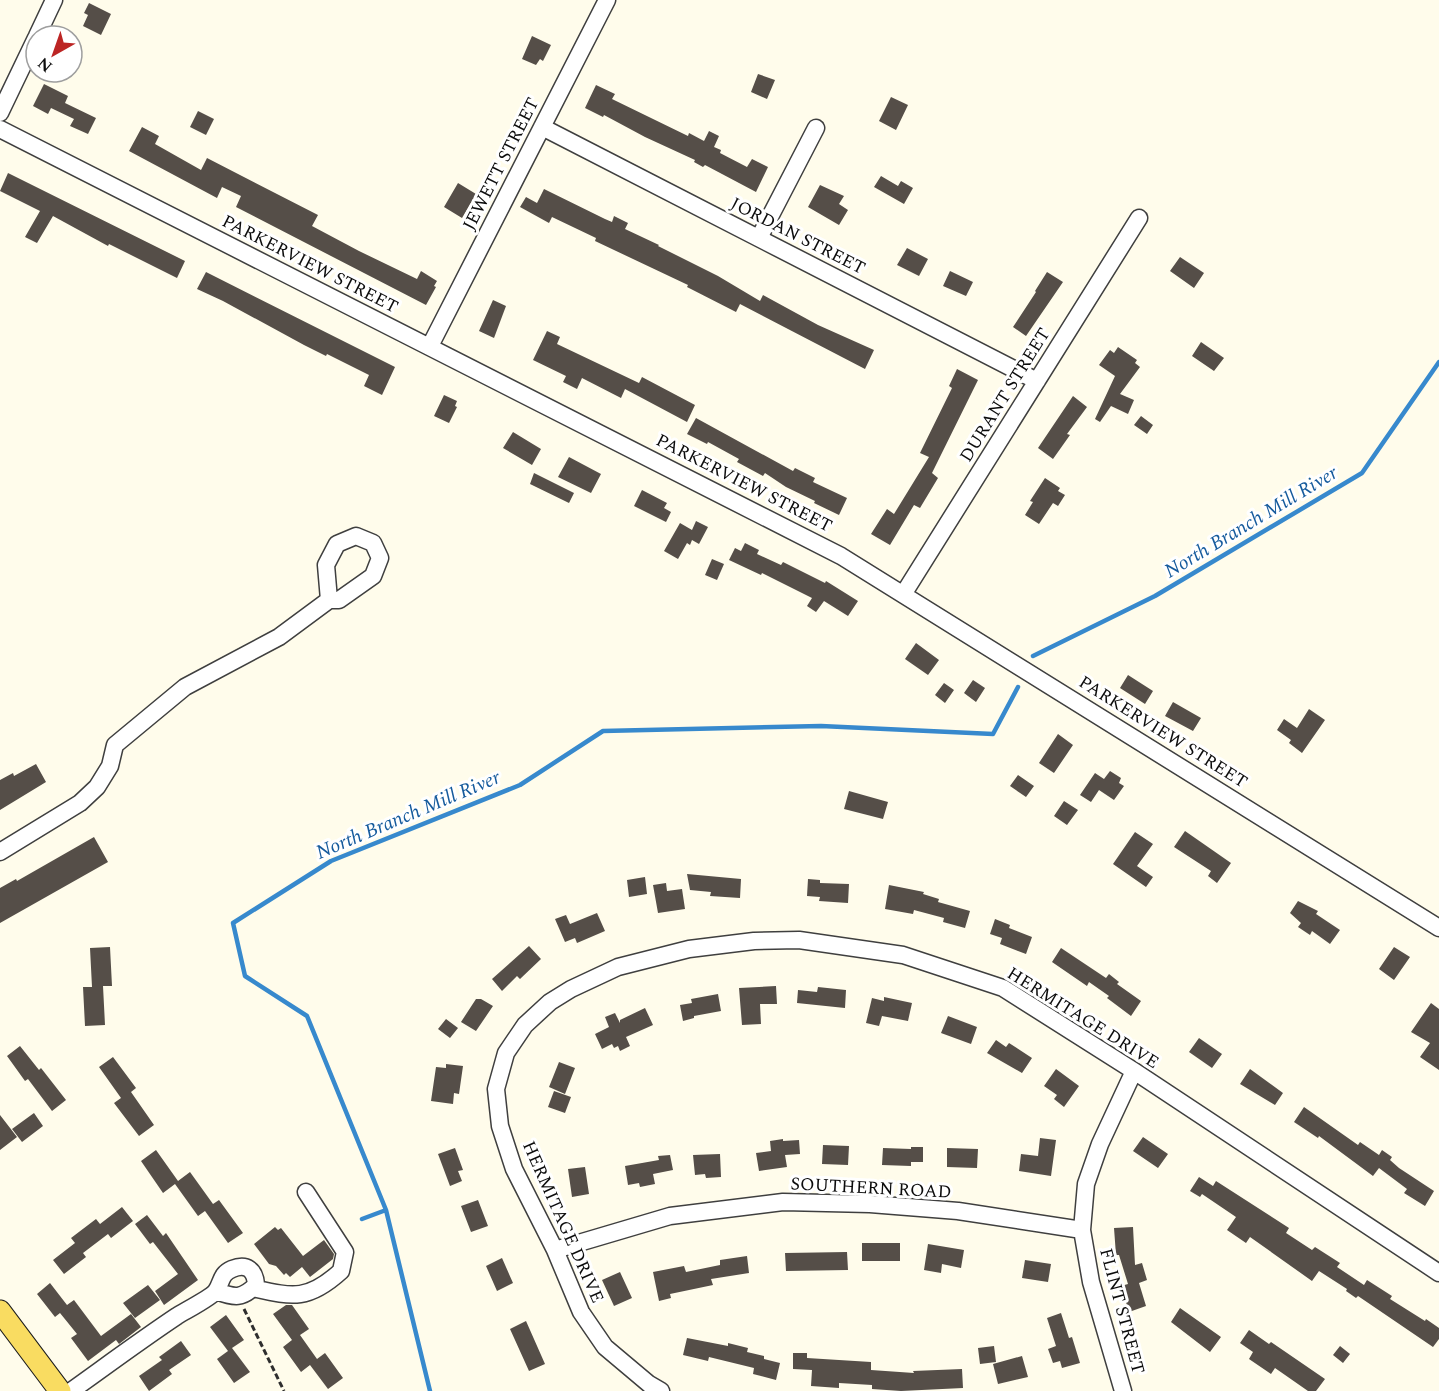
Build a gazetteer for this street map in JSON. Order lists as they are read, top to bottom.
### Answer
{
  "streets": {
    "street": [
      "JEWETT STREET",
      "JORDAN STREET",
      "PARKERVIEW STREET",
      "DURANT STREET",
      "HERMITAGE DRIVE",
      "SOUTHERN ROAD",
      "FLINT STREET"
    ]
  },
  "crossings": [
    ["JEWETT STREET", "JORDAN STREET"],
    ["JEWETT STREET", "PARKERVIEW STREET"],
    ["JORDAN STREET", "DURANT STREET"],
    ["PARKERVIEW STREET", "DURANT STREET"],
    ["HERMITAGE DRIVE", "SOUTHERN ROAD"],
    ["HERMITAGE DRIVE", "FLINT STREET"],
    ["SOUTHERN ROAD", "FLINT STREET"]
  ],
  "water": ["North Branch Mill River"],
  "north": "bottom left"
}
